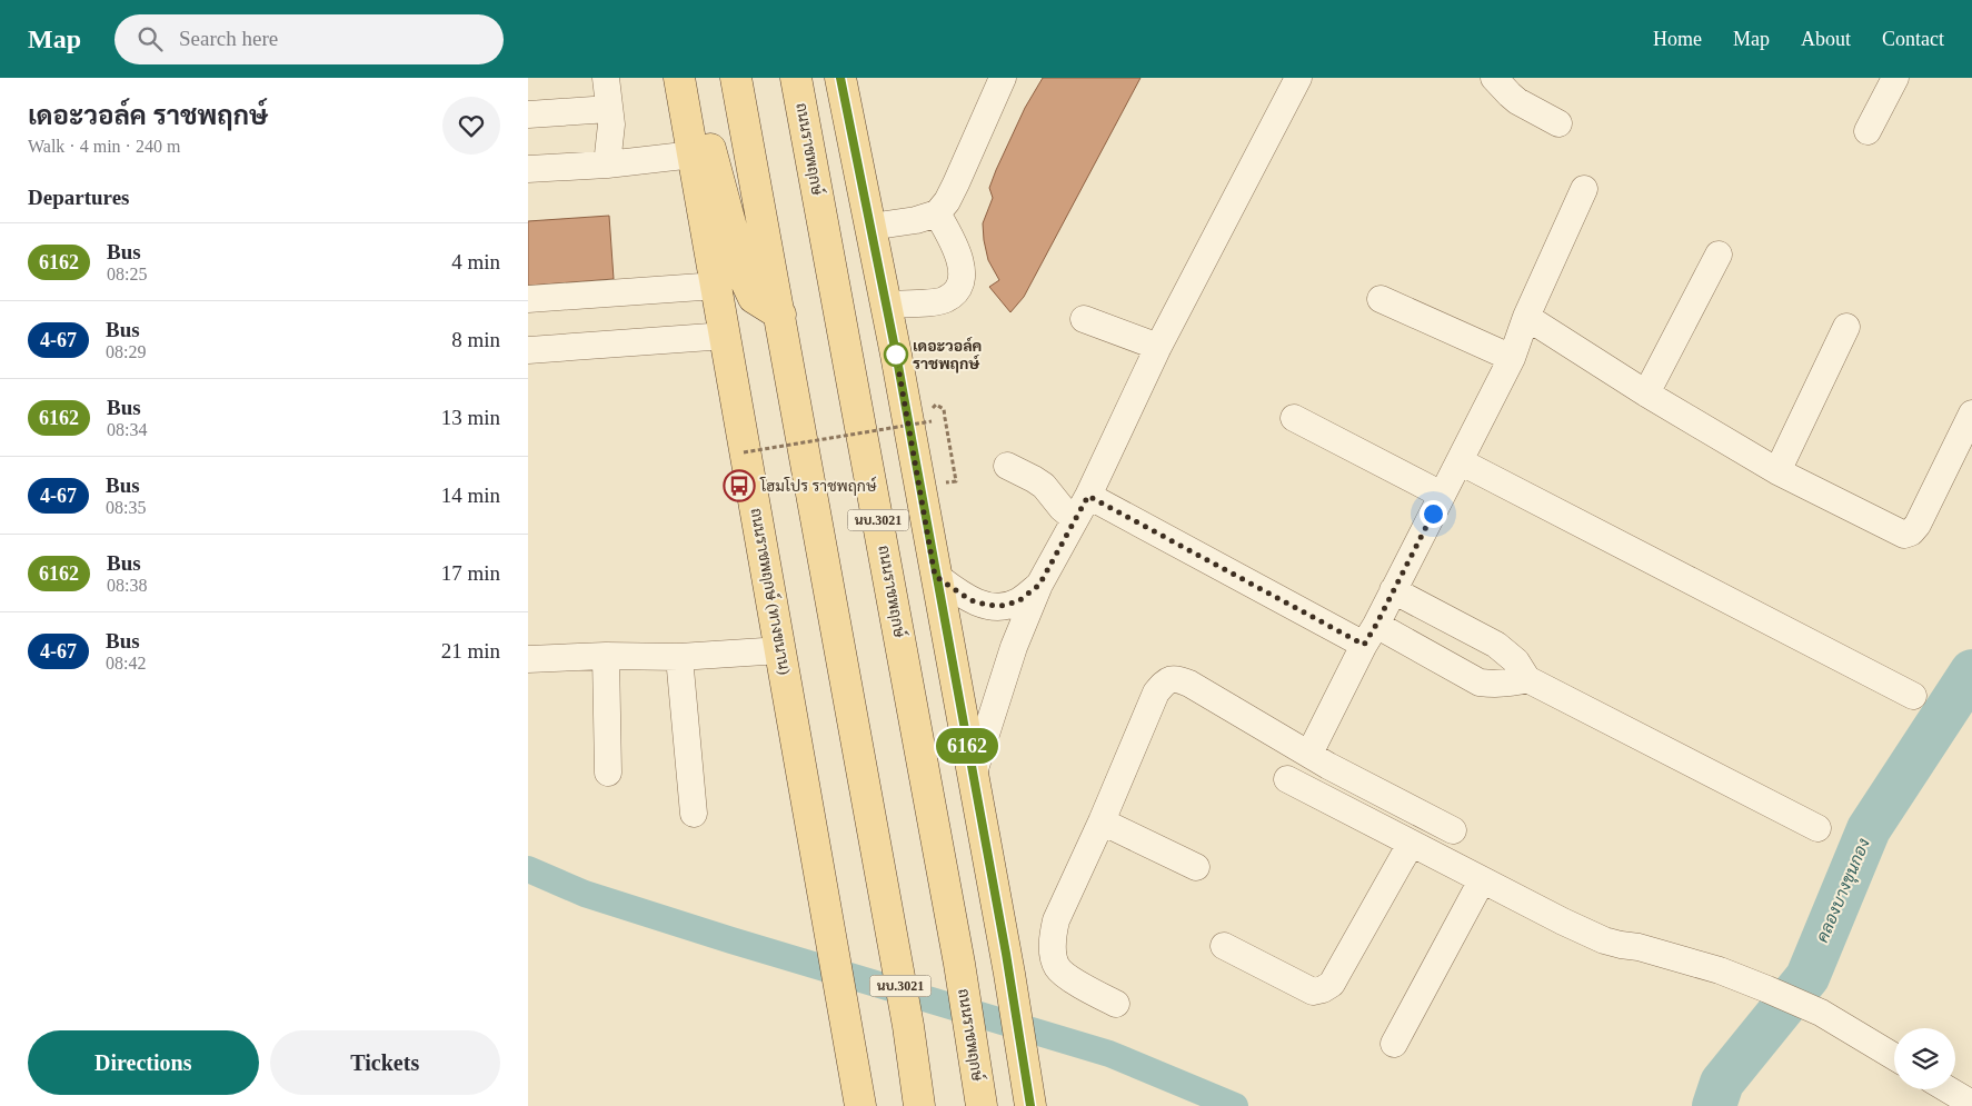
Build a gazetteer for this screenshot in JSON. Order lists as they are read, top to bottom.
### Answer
{
  "streets": {
    "main road": ["ถนนราชพฤกษ์", "นบ.3021", "ถนนราชพฤกษ์ (ทางขนาน)"]
  },
  "water": ["คลองบางขุนกอง"],
  "places": {
    "other": ["เดอะวอล์ค ราชพฤกษ์"],
    "bus stop": ["โฮมโปร ราชพฤกษ์"]
  },
  "lines": ["bus line 6162"],
  "page": {
    "header": "Map",
    "search": "Search here",
    "nav": [
      "Home",
      "Map",
      "About",
      "Contact"
    ],
    "heading": [
      ["เดอะวอล์ค ราชพฤกษ์", "Walk · 4 min · 240 m"],
      "Departures"
    ],
    "on_map": "6162",
    "list": [
      {
        "mark": "6162",
        "name": "Bus",
        "note": "08:25",
        "value": "4 min"
      },
      {
        "mark": "4-67",
        "name": "Bus",
        "note": "08:29",
        "value": "8 min"
      },
      {
        "mark": "6162",
        "name": "Bus",
        "note": "08:34",
        "value": "13 min"
      },
      {
        "mark": "4-67",
        "name": "Bus",
        "note": "08:35",
        "value": "14 min"
      },
      {
        "mark": "6162",
        "name": "Bus",
        "note": "08:38",
        "value": "17 min"
      },
      {
        "mark": "4-67",
        "name": "Bus",
        "note": "08:42",
        "value": "21 min"
      }
    ],
    "buttons": ["Directions", "Tickets"]
  }
}
